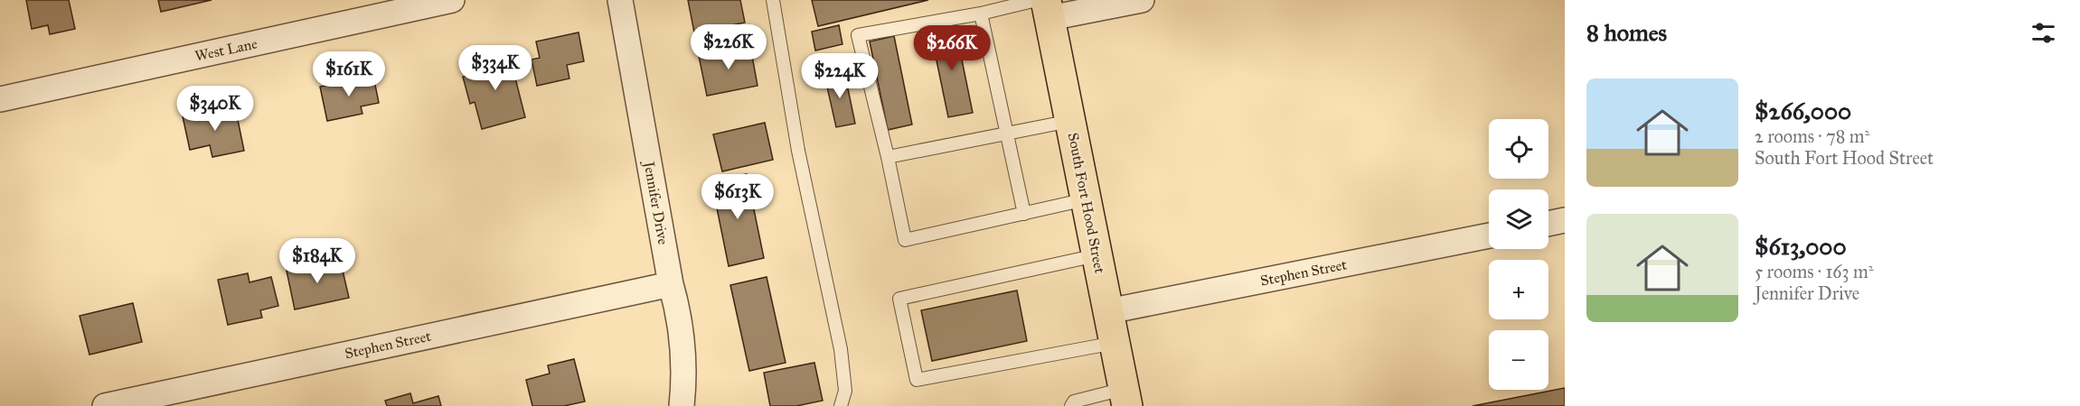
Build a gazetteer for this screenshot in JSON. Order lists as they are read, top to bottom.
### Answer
{
  "streets": {
    "highway": ["South Fort Hood Street"],
    "street": ["West Lane", "Jennifer Drive", "Stephen Street"]
  },
  "crossings": [
    ["Jennifer Drive", "Stephen Street"],
    ["South Fort Hood Street", "Stephen Street"]
  ],
  "page": {
    "heading": "8 homes",
    "price": [
      "$226K",
      "$266K",
      "$334K",
      "$161K",
      "$224K",
      "$340K",
      "$613K",
      "$184K"
    ],
    "list": [
      {
        "name": "$266,000",
        "note": "2 rooms · 78 m² · South Fort Hood Street"
      },
      {
        "name": "$613,000",
        "note": "5 rooms · 163 m² · Jennifer Drive"
      }
    ],
    "map_buttons": ["+", "−"]
  }
}
